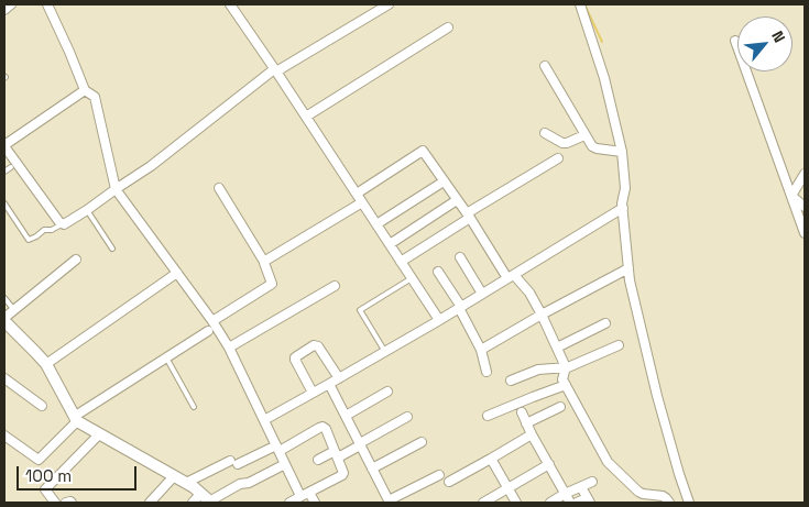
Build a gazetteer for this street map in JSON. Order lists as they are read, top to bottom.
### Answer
{
  "scale_bar": "100 m",
  "north": "top right"
}
